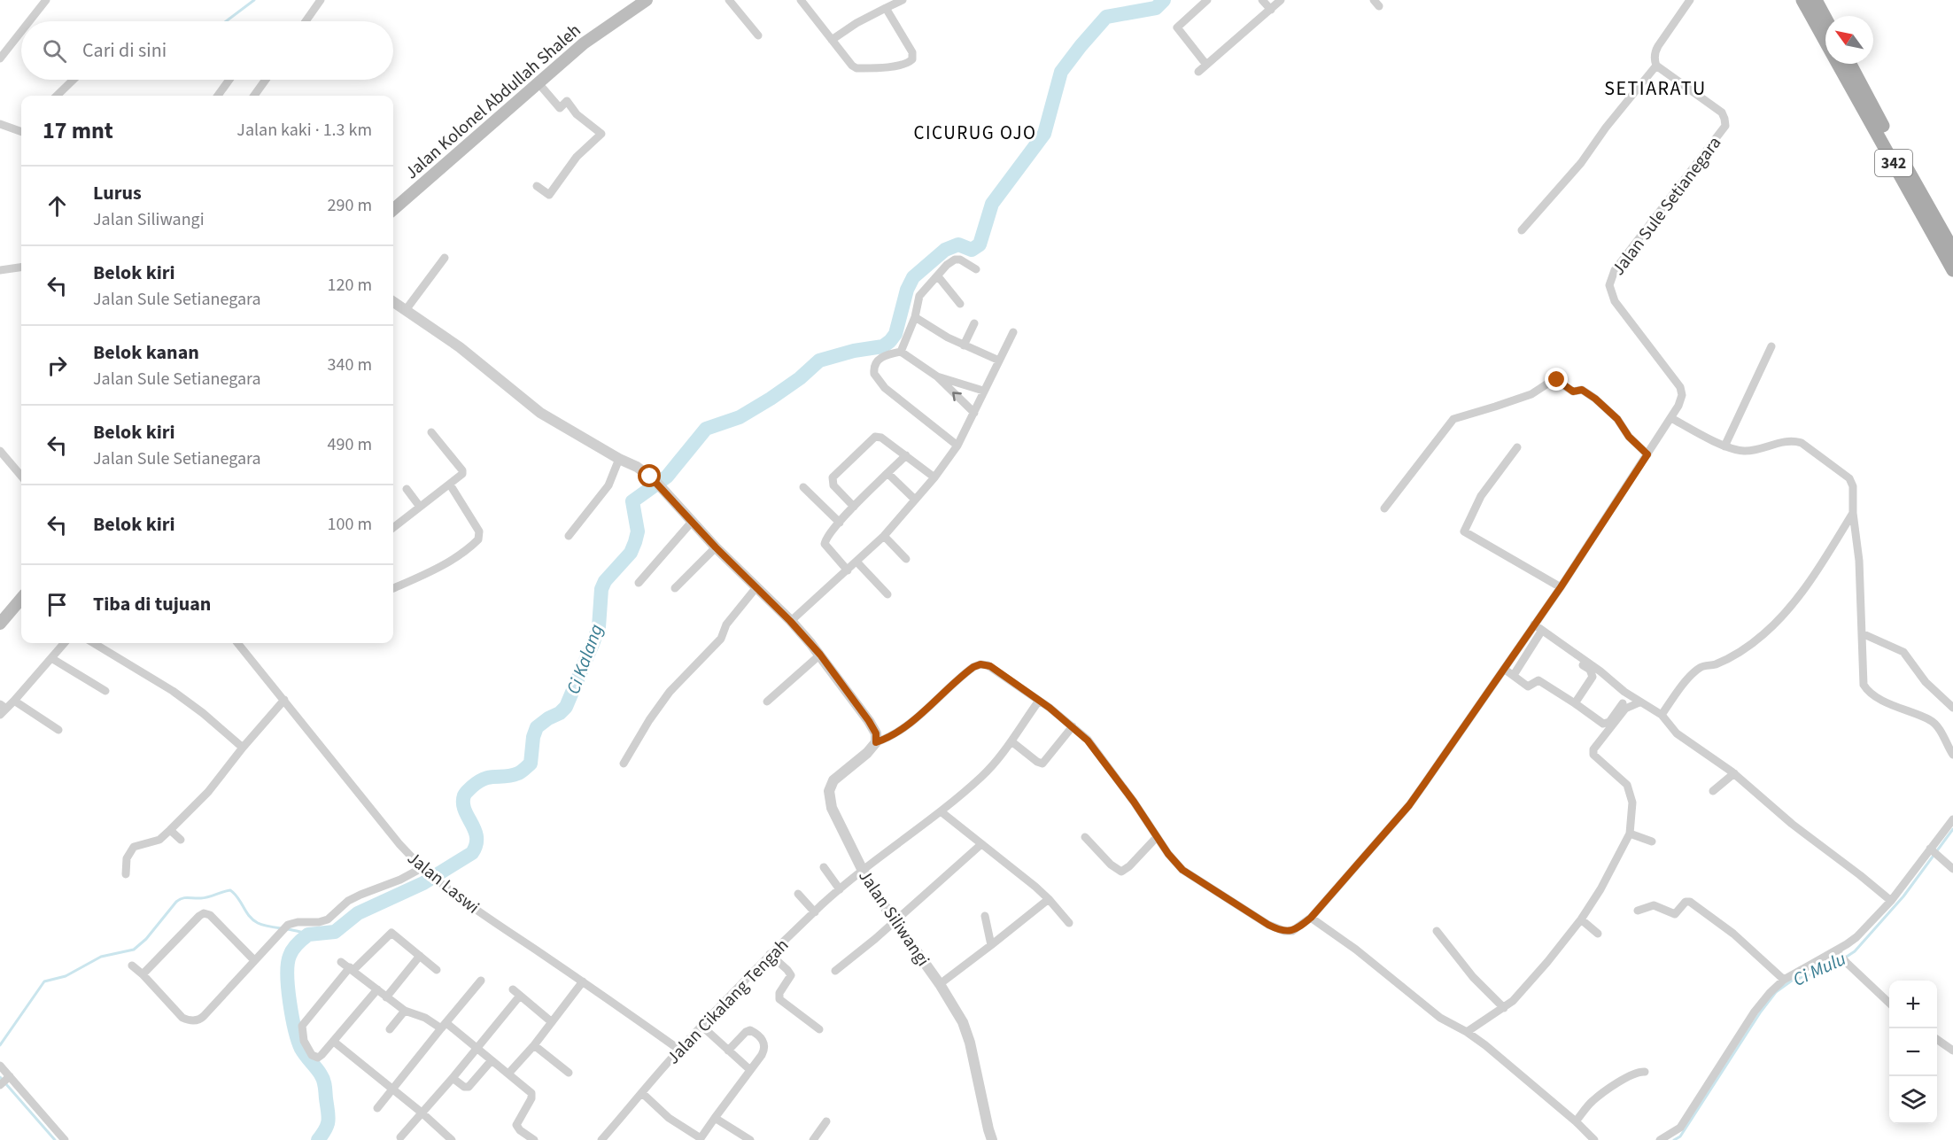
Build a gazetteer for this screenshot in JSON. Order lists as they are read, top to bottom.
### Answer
{
  "streets": {
    "main road": ["Jalan Kolonel Abdullah Shaleh", "342"],
    "street": [
      "Jalan Sule Setianegara",
      "Jalan Laswi",
      "Jalan Siliwangi",
      "Jalan Cikalang Tengah"
    ]
  },
  "crossings": [
    ["Jalan Sule Setianegara", "Jalan Siliwangi"],
    ["Jalan Sule Setianegara", "Jalan Cikalang Tengah"],
    ["Jalan Laswi", "Jalan Cikalang Tengah"],
    ["Jalan Siliwangi", "Jalan Cikalang Tengah"]
  ],
  "districts": ["SETIARATU", "CICURUG OJO"],
  "water": ["Ci Kalang", "Ci Mulu"],
  "north": "top left",
  "page": {
    "search": "Cari di sini",
    "heading": ["17 mnt", "Jalan kaki · 1.3 km"],
    "list": [
      ["Lurus", "Jalan Siliwangi", "290 m"],
      ["Belok kiri", "Jalan Sule Setianegara", "120 m"],
      ["Belok kanan", "Jalan Sule Setianegara", "340 m"],
      ["Belok kiri", "Jalan Sule Setianegara", "490 m"],
      ["Belok kiri", "100 m"],
      "Tiba di tujuan"
    ],
    "map_buttons": ["+", "−"]
  }
}
